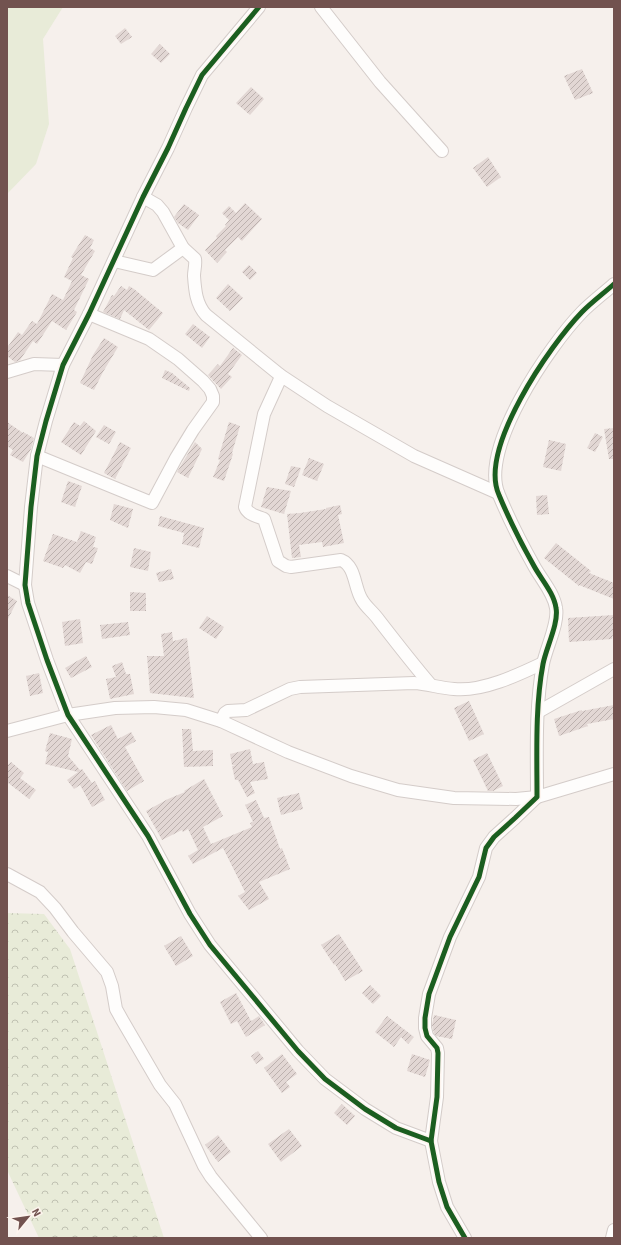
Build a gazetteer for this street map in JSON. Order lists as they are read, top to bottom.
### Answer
{
  "north": "top right"
}
